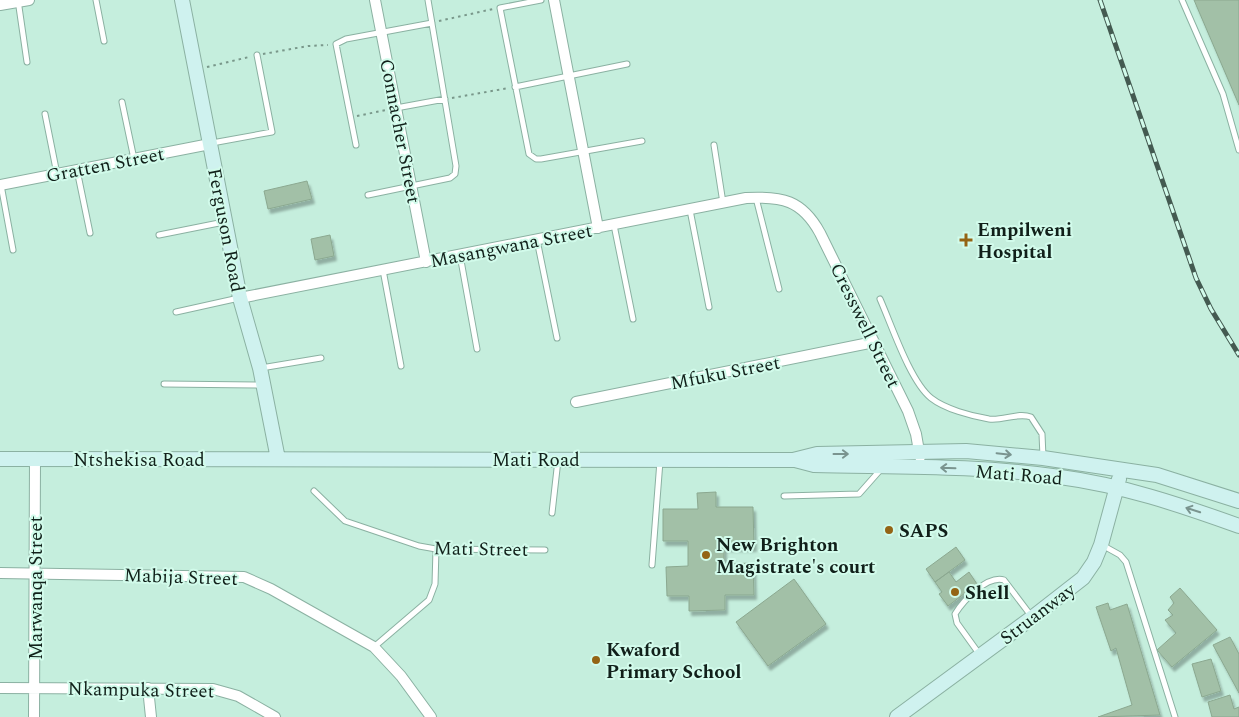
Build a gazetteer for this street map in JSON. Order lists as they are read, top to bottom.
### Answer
{
  "streets": {
    "street": [
      "Connacher Street",
      "Gratten Street",
      "Ferguson Road",
      "Masangwana Street",
      "Cresswell Street",
      "Mfuku Street",
      "Ntshekisa Road",
      "Mati Road",
      "Mabija Street",
      "Marwanqa Street",
      "Struanway",
      "Nkampuka Street"
    ],
    "lane": ["Mati Street"]
  },
  "crossings": [
    ["Connacher Street", "Masangwana Street"],
    ["Gratten Street", "Ferguson Road"],
    ["Ferguson Road", "Masangwana Street"],
    ["Ferguson Road", "Ntshekisa Road"],
    ["Ferguson Road", "Mati Road"],
    ["Masangwana Street", "Cresswell Street"],
    ["Cresswell Street", "Mfuku Street"],
    ["Cresswell Street", "Mati Road"],
    ["Ntshekisa Road", "Mati Road"],
    ["Ntshekisa Road", "Marwanqa Street"],
    ["Mati Road", "Struanway"],
    ["Mabija Street", "Marwanqa Street"],
    ["Marwanqa Street", "Nkampuka Street"]
  ],
  "places": {
    "health": ["Empilweni Hospital"],
    "other": [
      "SAPS",
      "New Brighton Magistrate's court",
      "Shell",
      "Kwaford Primary School"
    ]
  }
}
